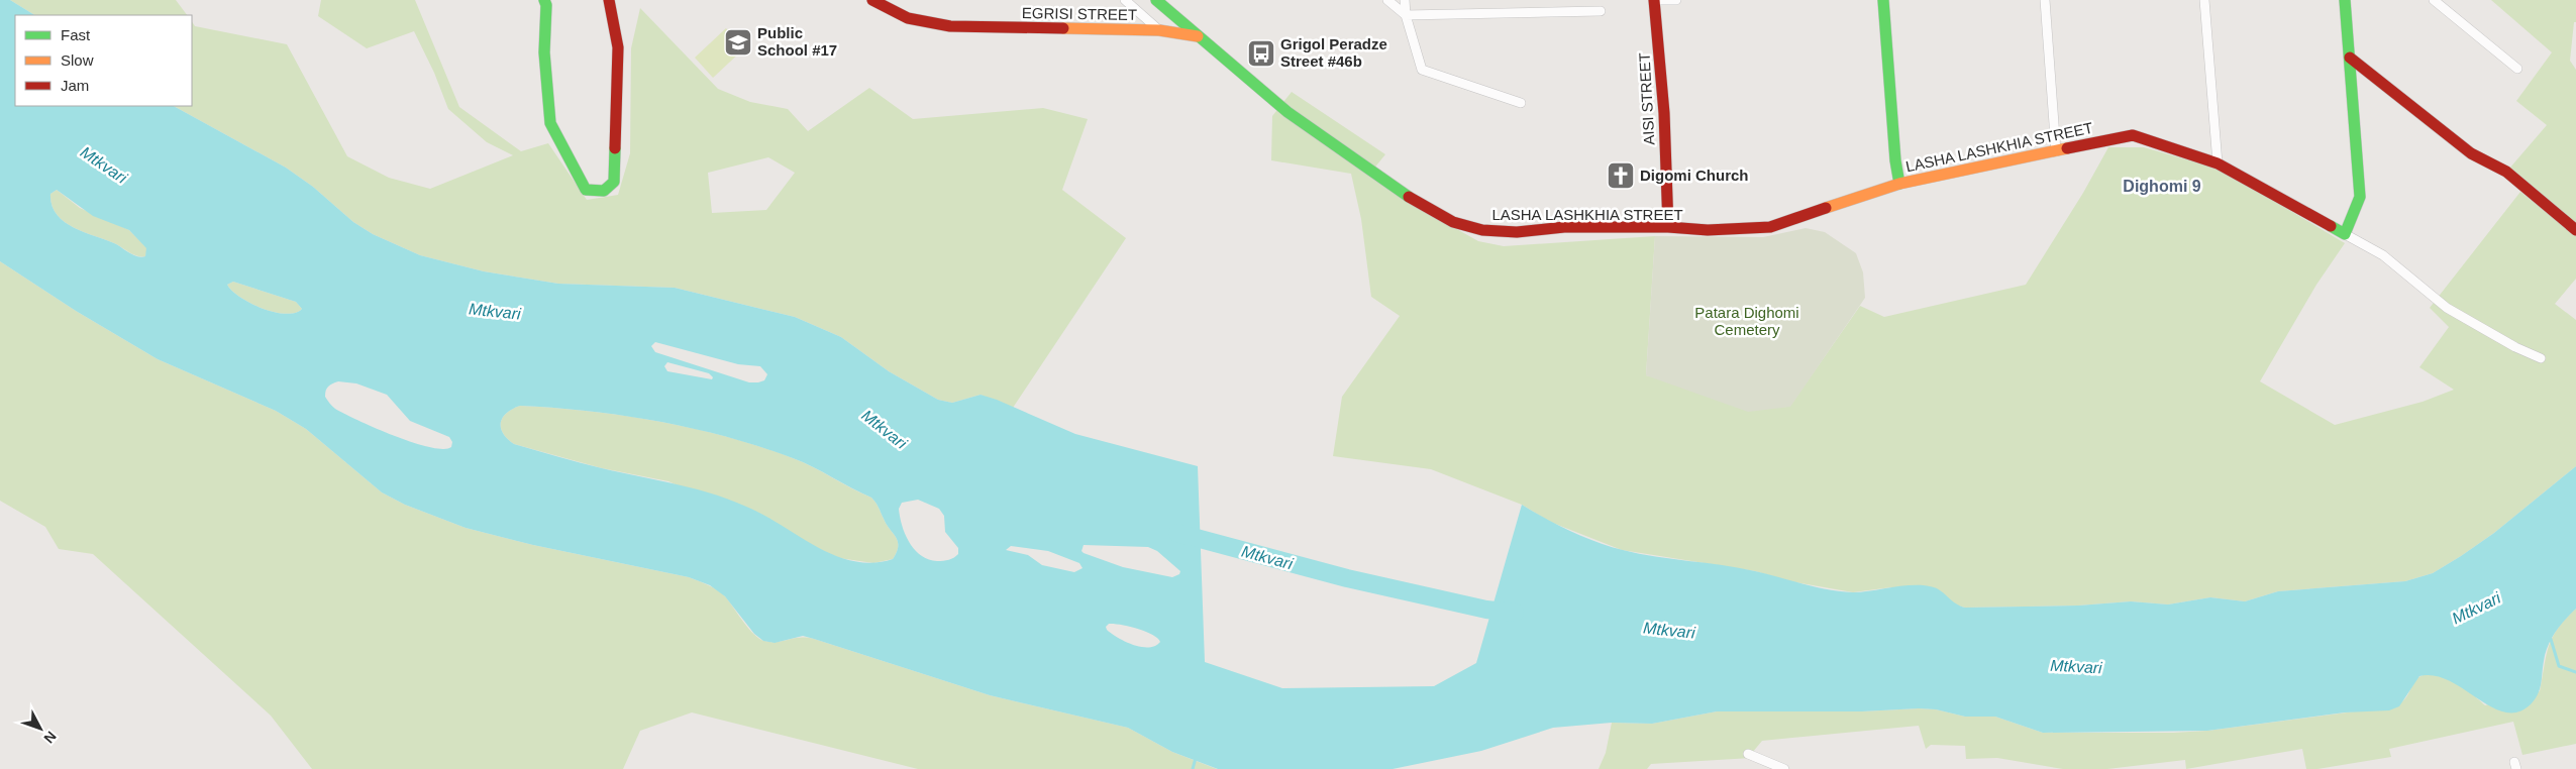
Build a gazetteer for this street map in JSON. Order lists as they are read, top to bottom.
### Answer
{
  "streets": {
    "street": ["EGRISI STREET", "AISI STREET", "LASHA LASHKHIA STREET"]
  },
  "crossings": [
    ["EGRISI STREET", "LASHA LASHKHIA STREET"],
    ["AISI STREET", "LASHA LASHKHIA STREET"]
  ],
  "districts": ["Dighomi 9"],
  "water": ["Mtkvari"],
  "parks": ["Patara Dighomi Cemetery"],
  "places": {
    "school or university": ["Public School #17"],
    "bus stop": ["Grigol Peradze Street #46b"],
    "church": ["Digomi Church"]
  },
  "legend": ["Fast", "Slow", "Jam"],
  "north": "bottom right"
}
